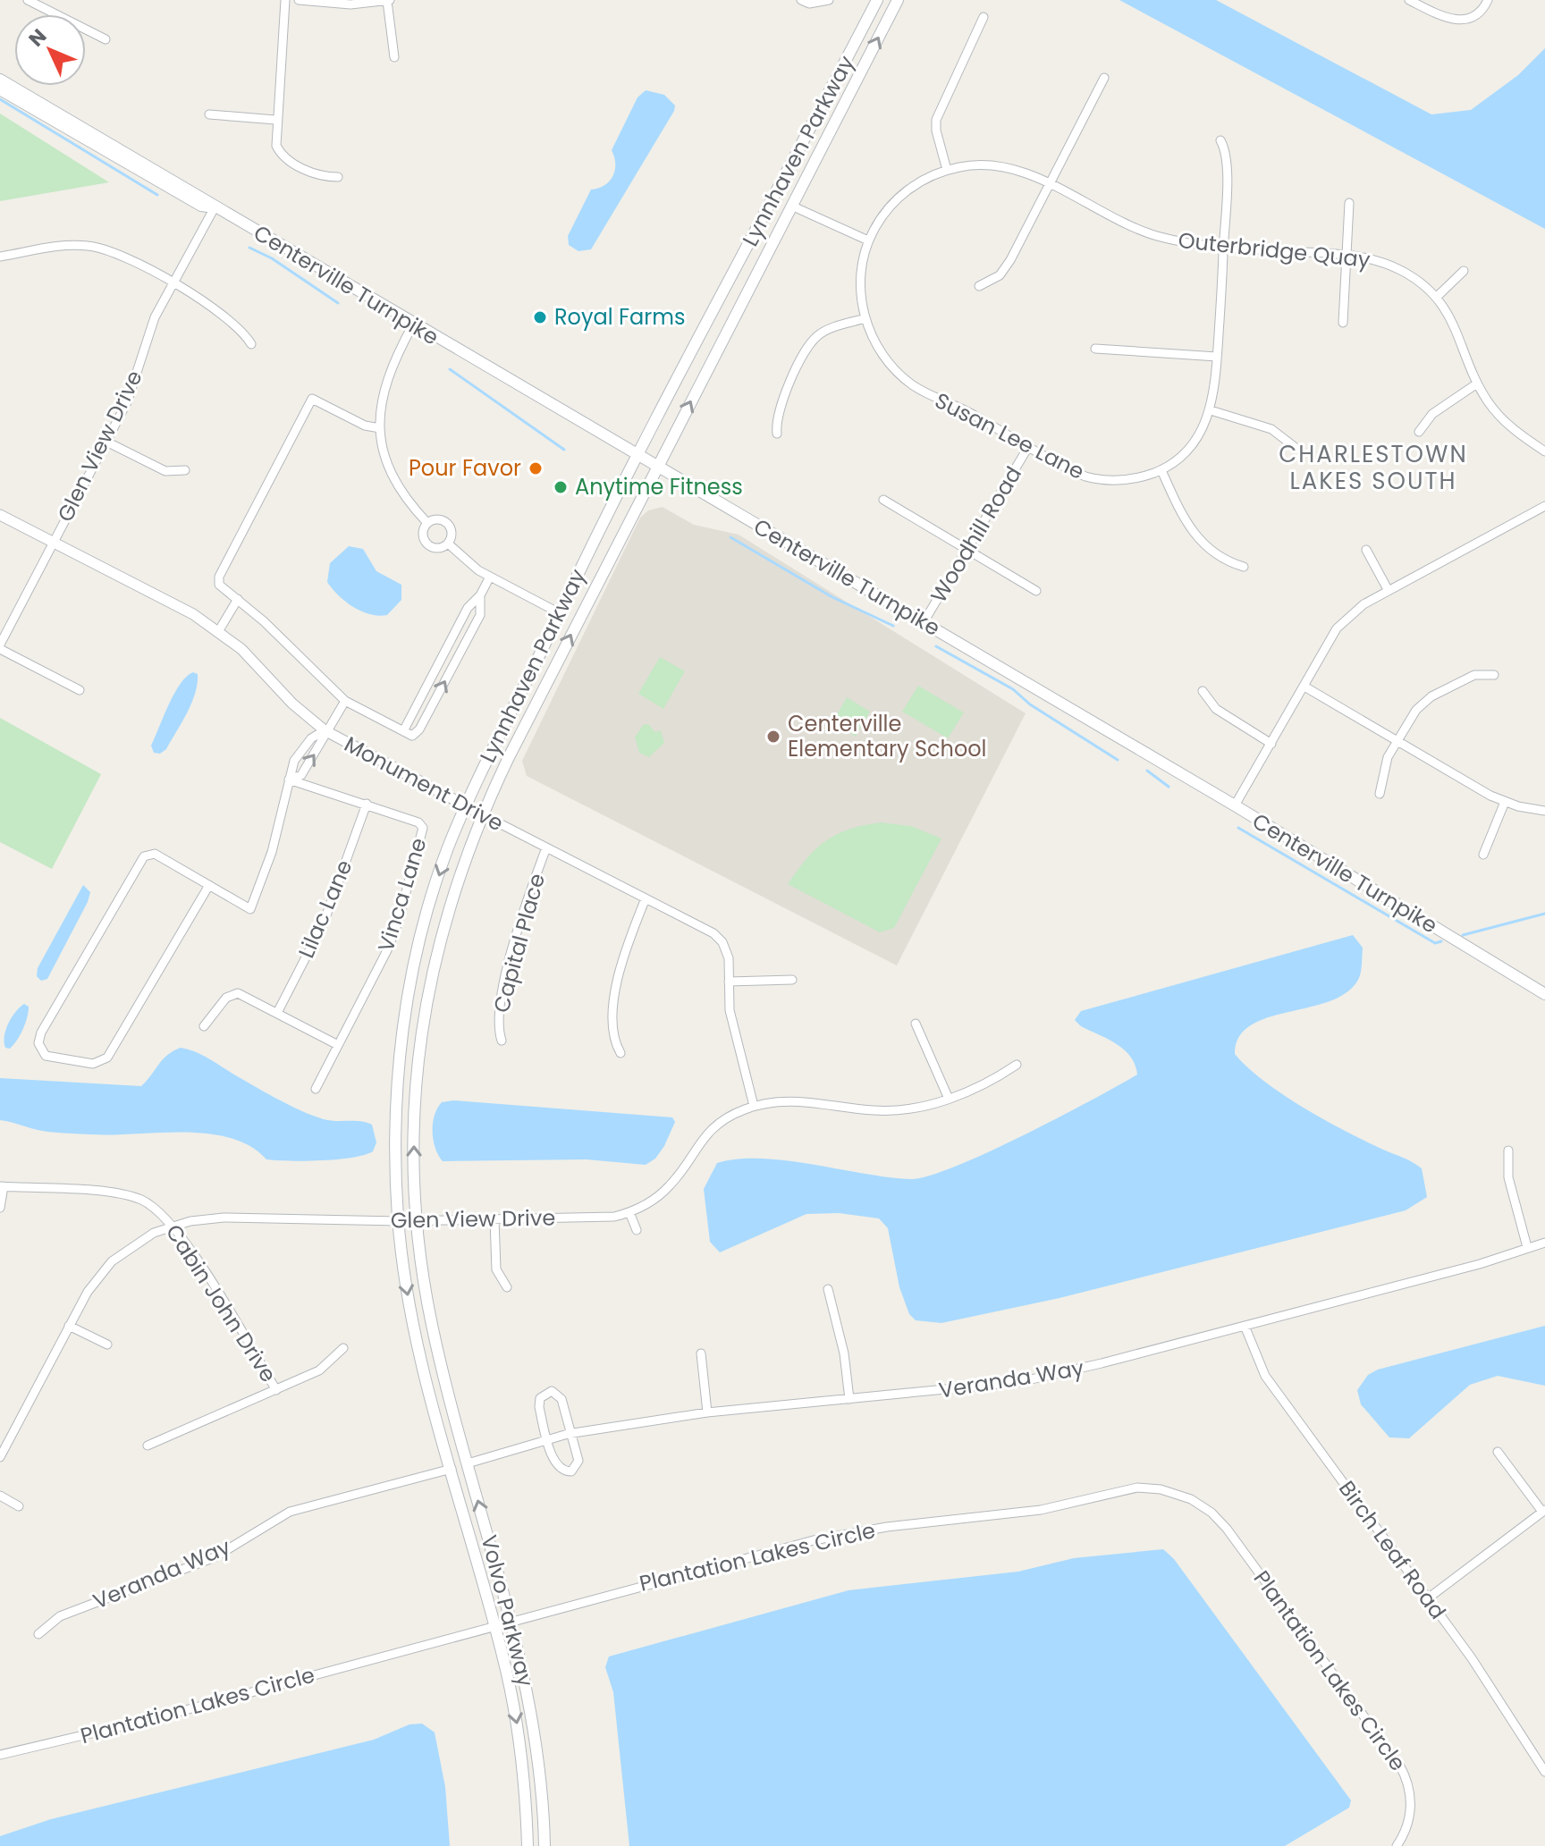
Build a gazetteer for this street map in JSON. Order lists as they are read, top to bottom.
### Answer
{
  "streets": {
    "main road": ["Lynnhaven Parkway", "Centerville Turnpike", "Volvo Parkway"],
    "street": [
      "Outerbridge Quay",
      "Susan Lee Lane",
      "Glen View Drive",
      "Woodhill Road",
      "Monument Drive",
      "Vinca Lane",
      "Lilac Lane",
      "Capital Place",
      "Cabin John Drive",
      "Veranda Way",
      "Birch Leaf Road",
      "Plantation Lakes Circle"
    ]
  },
  "crossings": [
    ["Lynnhaven Parkway", "Centerville Turnpike"],
    ["Lynnhaven Parkway", "Glen View Drive"],
    ["Lynnhaven Parkway", "Monument Drive"],
    ["Lynnhaven Parkway", "Volvo Parkway"],
    ["Outerbridge Quay", "Susan Lee Lane"],
    ["Centerville Turnpike", "Glen View Drive"],
    ["Centerville Turnpike", "Woodhill Road"],
    ["Susan Lee Lane", "Woodhill Road"],
    ["Glen View Drive", "Monument Drive"],
    ["Glen View Drive", "Cabin John Drive"],
    ["Monument Drive", "Capital Place"],
    ["Vinca Lane", "Lilac Lane"],
    ["Veranda Way", "Birch Leaf Road"],
    ["Veranda Way", "Volvo Parkway"],
    ["Plantation Lakes Circle", "Volvo Parkway"]
  ],
  "districts": ["CHARLESTOWN LAKES SOUTH"],
  "places": [
    "Royal Farms",
    "Pour Favor",
    "Anytime Fitness",
    "Centerville Elementary School"
  ],
  "north": "top left"
}
